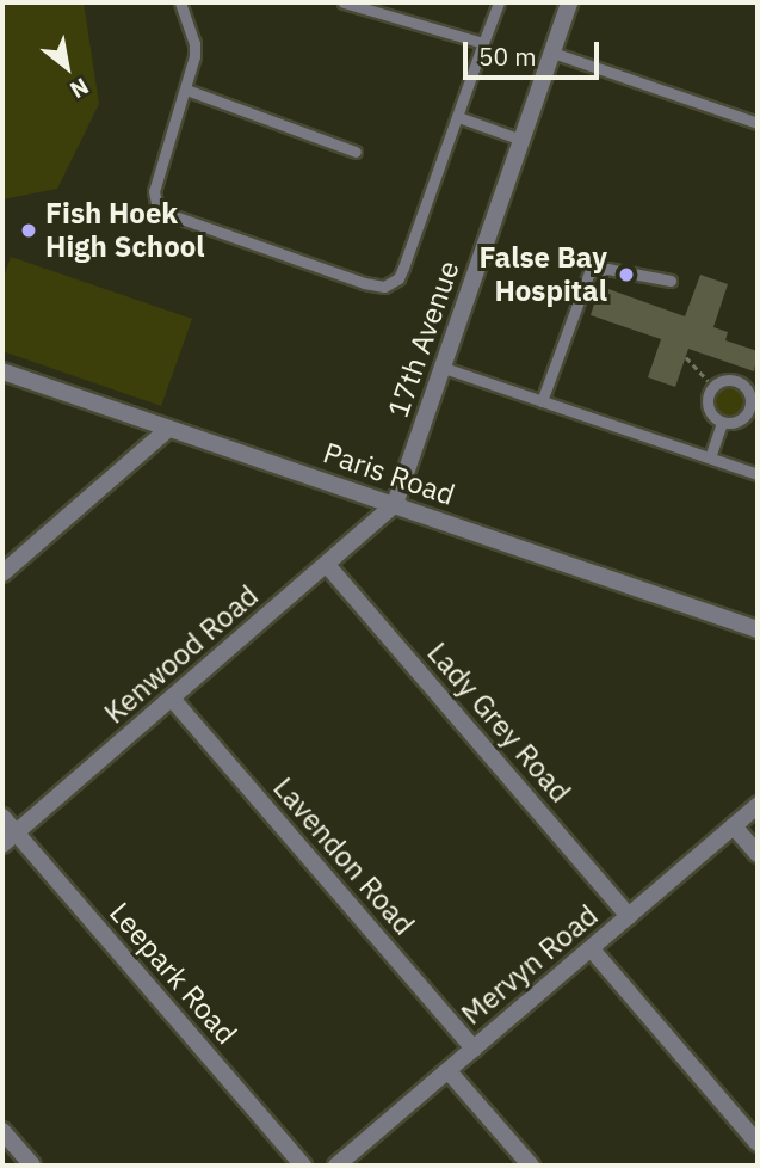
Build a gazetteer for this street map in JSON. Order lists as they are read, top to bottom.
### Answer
{
  "streets": {
    "street": [
      "17th Avenue",
      "Paris Road",
      "Kenwood Road",
      "Lady Grey Road",
      "Lavendon Road",
      "Mervyn Road",
      "Leepark Road"
    ]
  },
  "crossings": [
    ["17th Avenue", "Paris Road"],
    ["17th Avenue", "Kenwood Road"],
    ["Paris Road", "Kenwood Road"],
    ["Kenwood Road", "Lady Grey Road"],
    ["Kenwood Road", "Lavendon Road"],
    ["Kenwood Road", "Leepark Road"],
    ["Lady Grey Road", "Mervyn Road"],
    ["Lavendon Road", "Mervyn Road"]
  ],
  "places": ["Fish Hoek High School", "False Bay Hospital"],
  "scale_bar": "50 m",
  "north": "bottom right"
}
